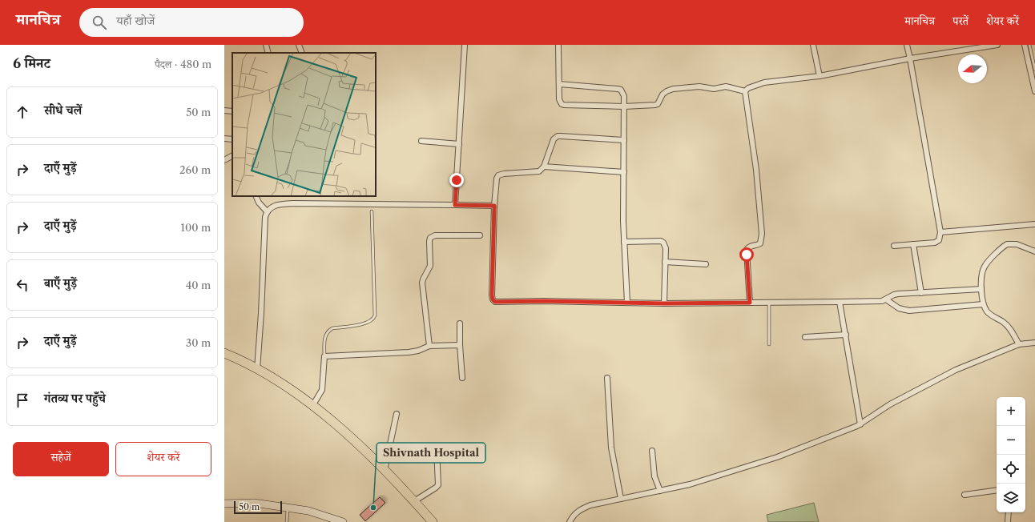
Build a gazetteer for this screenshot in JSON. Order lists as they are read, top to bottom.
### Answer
{
  "places": ["Shivnath Hospital"],
  "scale_bar": "50 m",
  "north": "left",
  "page": {
    "header": "मानचित्र",
    "search": "यहाँ खोजें",
    "nav": ["मानचित्र", "परतें", "शेयर करें"],
    "heading": ["6 मिनट", "पैदल · 480 m"],
    "list": [
      ["सीधे चलें", "50 m"],
      ["दाएँ मुड़ें", "260 m"],
      ["दाएँ मुड़ें", "100 m"],
      ["बाएँ मुड़ें", "40 m"],
      ["दाएँ मुड़ें", "30 m"],
      "गंतव्य पर पहुँचे"
    ],
    "map_buttons": ["+", "−"],
    "buttons": ["सहेजें", "शेयर करें"],
    "scale": "50 m"
  }
}
